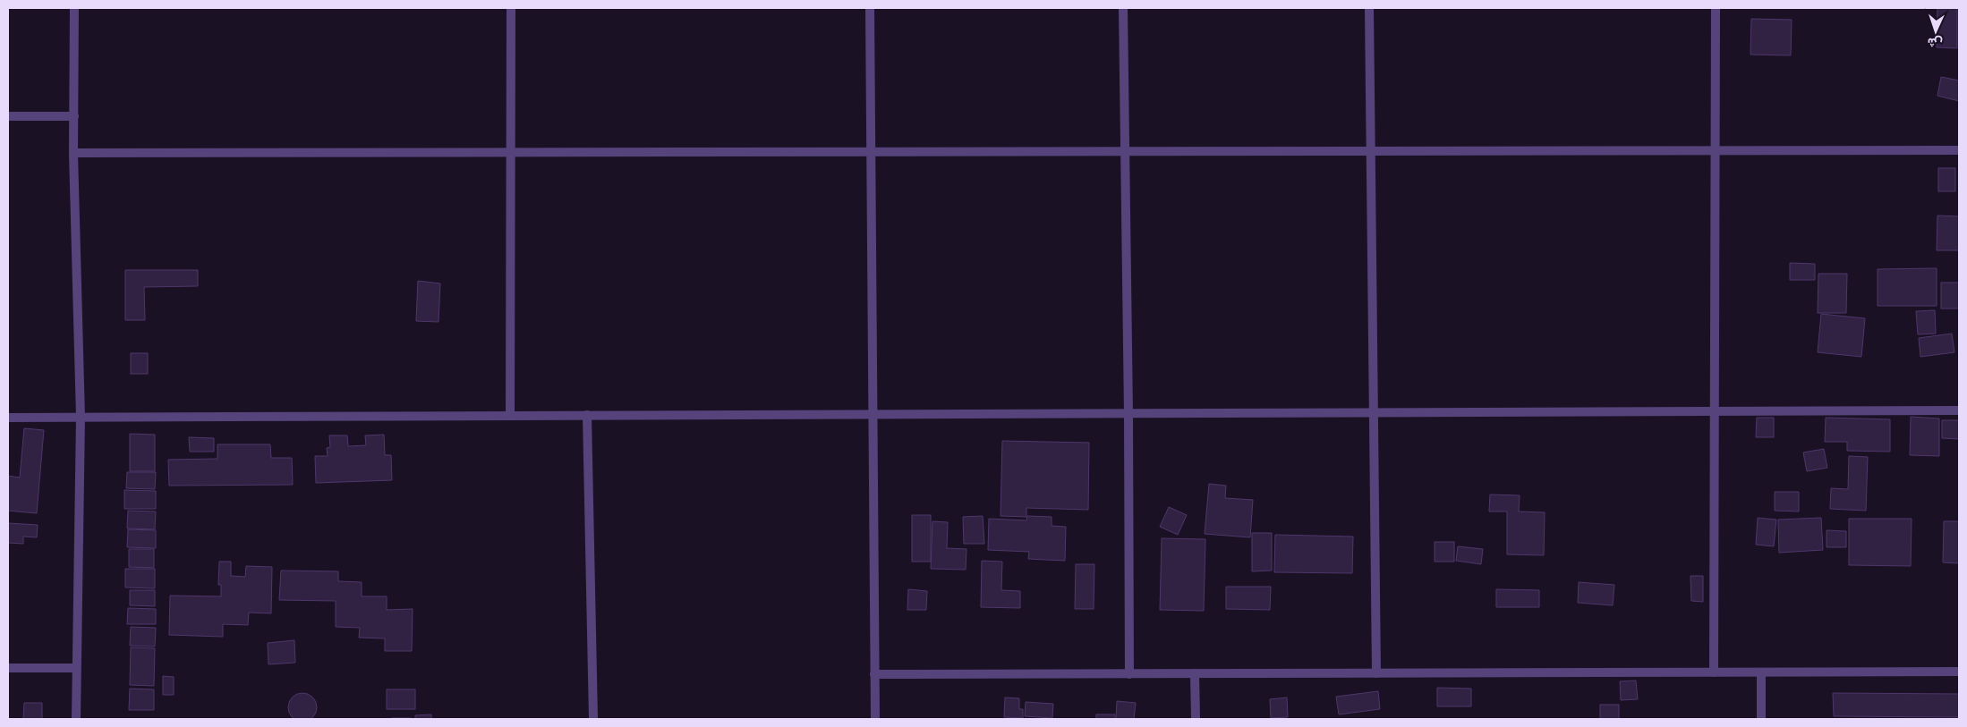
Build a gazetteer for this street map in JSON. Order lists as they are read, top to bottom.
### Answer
{
  "north": "bottom"
}
